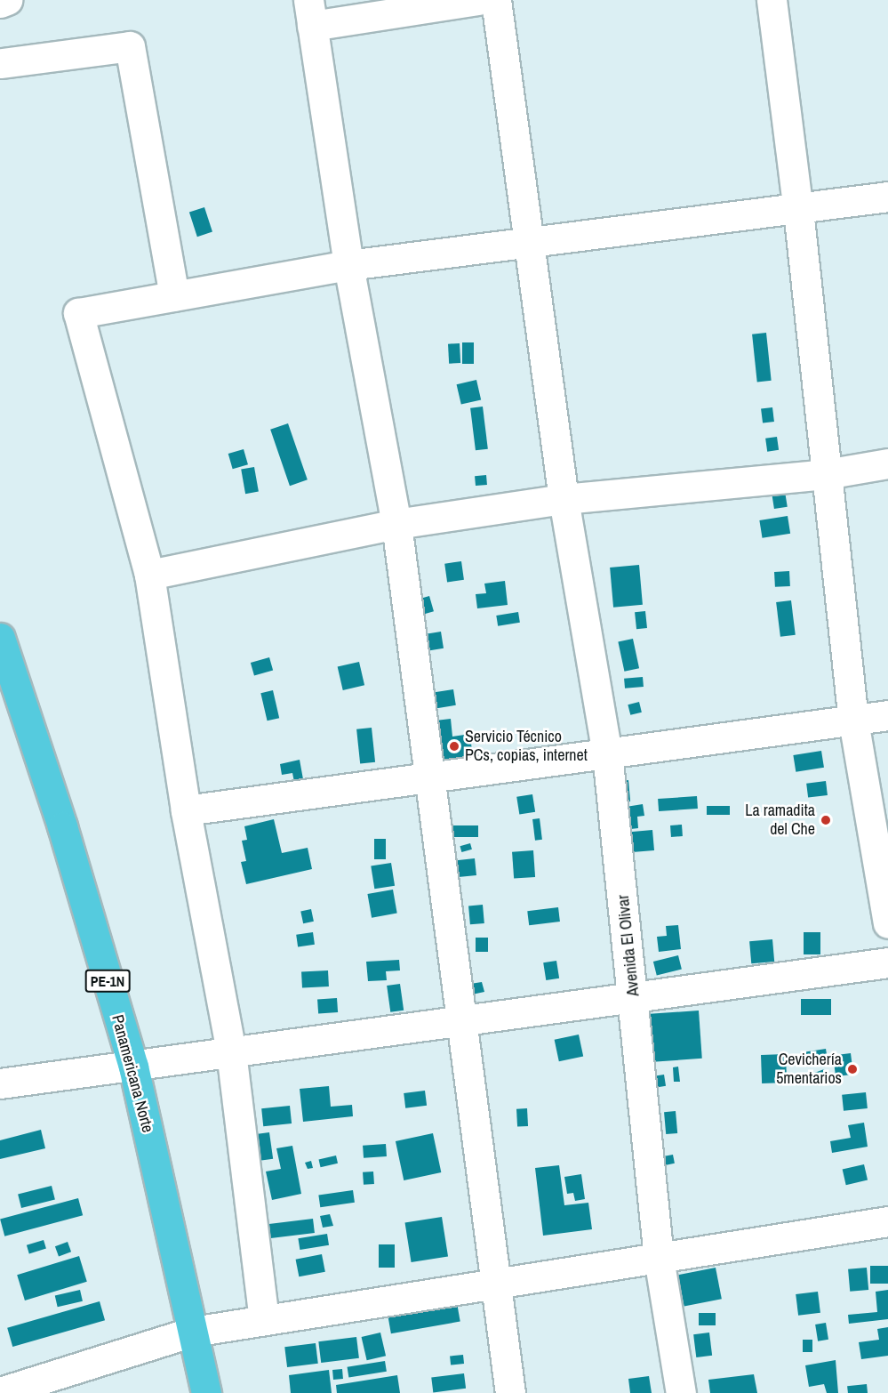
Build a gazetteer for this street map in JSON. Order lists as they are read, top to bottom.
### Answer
{
  "streets": {
    "highway": ["PE-1N", "Panamericana Norte"],
    "street": ["Avenida El Olivar"]
  },
  "places": ["Servicio Técnico PCs, copias, internet", "La ramadita del Che", "Cevichería 5mentarios"]
}
